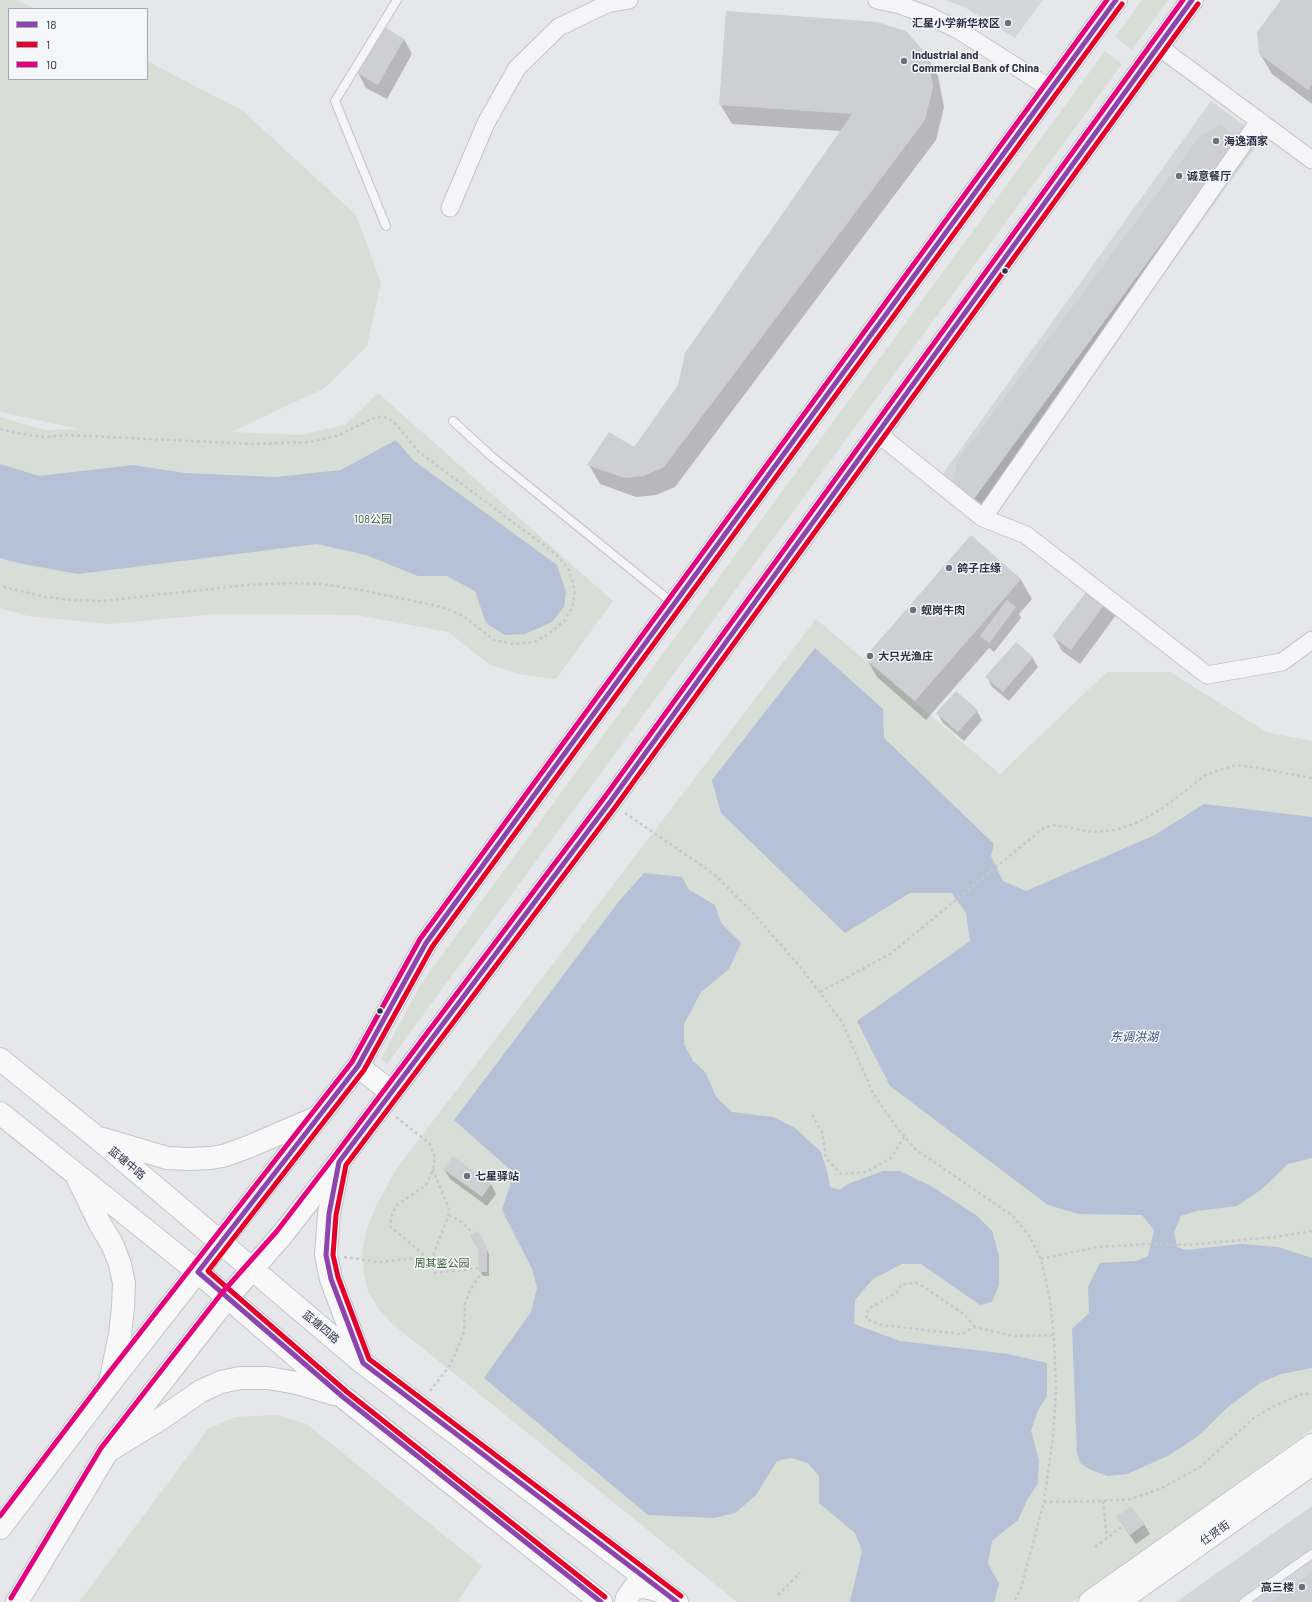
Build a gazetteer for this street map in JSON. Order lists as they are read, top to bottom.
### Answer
{
  "streets": {
    "main road": ["蓝塘中路", "蓝塘四路", "仕贤街"]
  },
  "crossings": [
    ["蓝塘中路", "蓝塘四路"]
  ],
  "water": ["东调洪湖"],
  "parks": ["108公园", "周其鉴公园"],
  "places": [
    "汇星小学新华校区",
    "Industrial and Commercial Bank of China",
    "海逸酒家",
    "诚意餐厅",
    "鸽子庄缘",
    "蚬岗牛肉",
    "大只光渔庄",
    "七星驿站",
    "高三楼"
  ],
  "lines": ["transit line 18", "transit line 10", "transit line 1"],
  "legend": ["18", "1", "10"]
}
